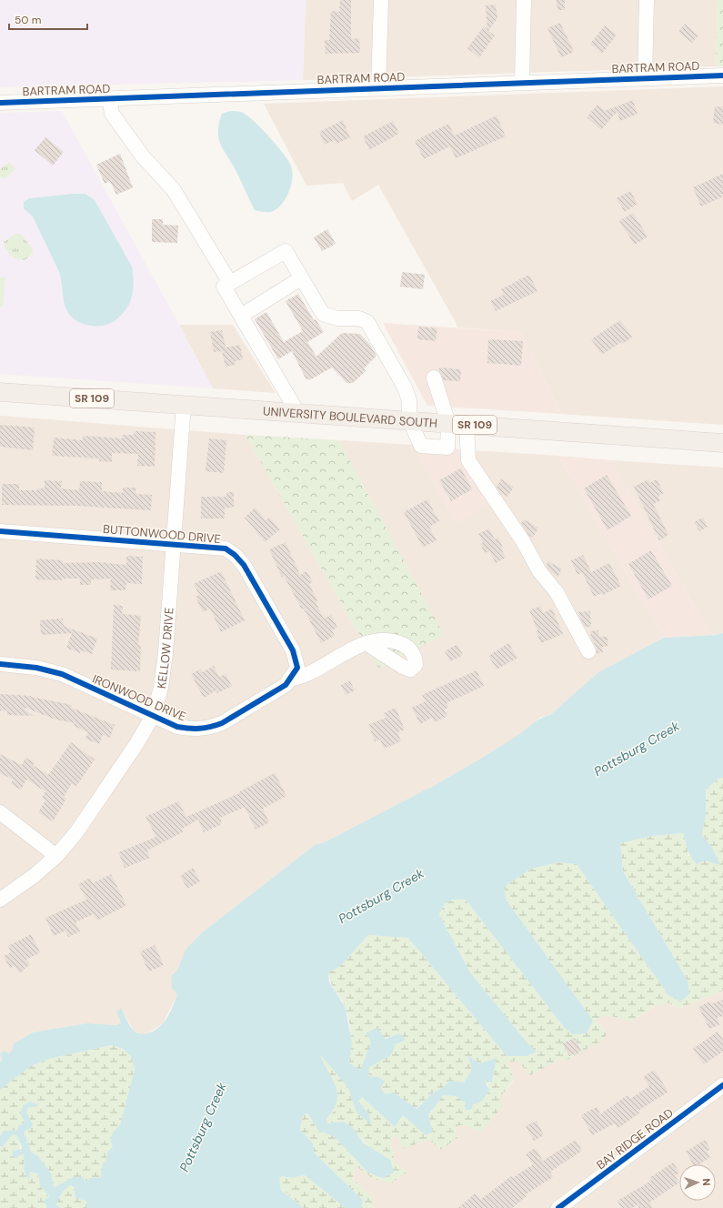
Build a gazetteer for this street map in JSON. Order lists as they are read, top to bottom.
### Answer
{
  "streets": {
    "main road": ["SR 109", "UNIVERSITY BOULEVARD SOUTH"],
    "street": [
      "BARTRAM ROAD",
      "BUTTONWOOD DRIVE",
      "KELLOW DRIVE",
      "IRONWOOD DRIVE",
      "BAY RIDGE ROAD"
    ]
  },
  "crossings": [
    ["UNIVERSITY BOULEVARD SOUTH", "KELLOW DRIVE"],
    ["BUTTONWOOD DRIVE", "KELLOW DRIVE"],
    ["BUTTONWOOD DRIVE", "IRONWOOD DRIVE"],
    ["KELLOW DRIVE", "IRONWOOD DRIVE"]
  ],
  "water": ["Pottsburg Creek"],
  "scale_bar": "50 m",
  "north": "right"
}
